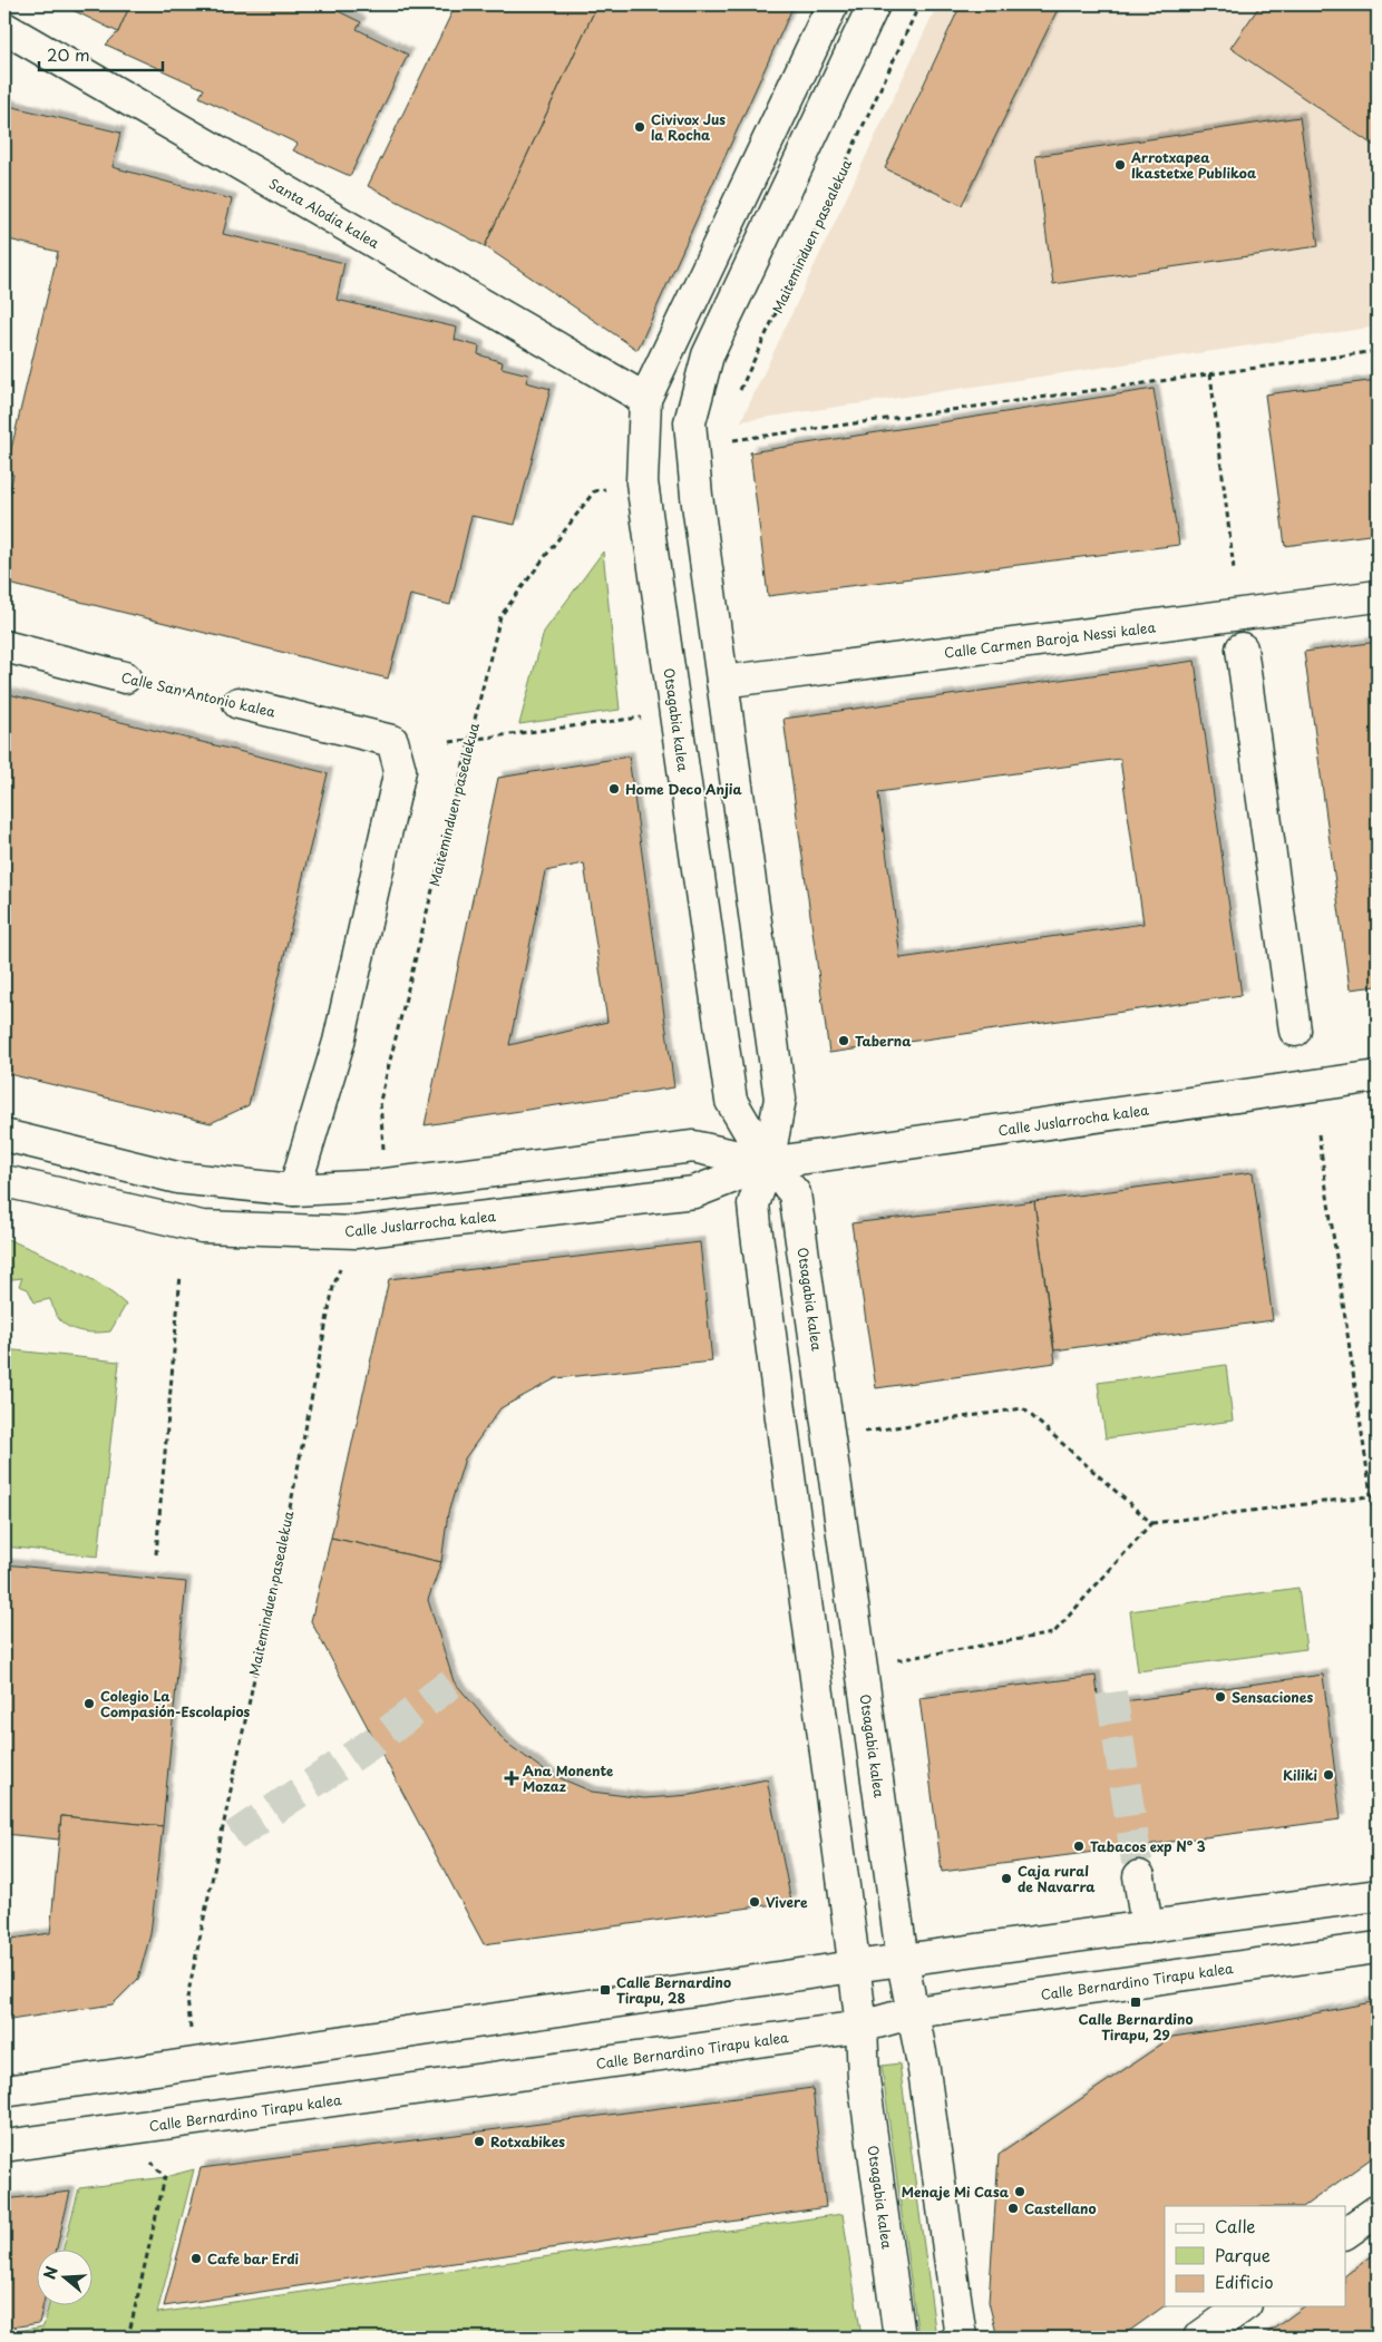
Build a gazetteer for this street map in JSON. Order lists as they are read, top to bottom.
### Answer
{
  "streets": {
    "street": [
      "Santa Alodia kalea",
      "Calle Carmen Baroja Nessi kalea",
      "Calle San Antonio kalea",
      "Otsagabia kalea",
      "Calle Juslarrocha kalea",
      "Calle Bernardino Tirapu kalea"
    ],
    "path": ["Maiteminduen pasealekua"]
  },
  "crossings": [
    ["Santa Alodia kalea", "Otsagabia kalea"],
    ["Calle Carmen Baroja Nessi kalea", "Otsagabia kalea"],
    ["Calle San Antonio kalea", "Calle Juslarrocha kalea"],
    ["Otsagabia kalea", "Calle Juslarrocha kalea"],
    ["Otsagabia kalea", "Calle Bernardino Tirapu kalea"]
  ],
  "places": {
    "other": [
      "Civivox Jus la Rocha",
      "Arrotxapea Ikastetxe Publikoa",
      "Home Deco Anjia",
      "Taberna",
      "Sensaciones",
      "Colegio La Compasión-Escolapios",
      "Kiliki",
      "Tabacos exp N° 3",
      "Caja rural de Navarra",
      "Vivere",
      "Rotxabikes",
      "Menaje Mi Casa",
      "Castellano",
      "Cafe bar Erdi"
    ],
    "health": ["Ana Monente Mozaz"],
    "transit": ["Calle Bernardino Tirapu, 28", "Calle Bernardino Tirapu, 29"]
  },
  "legend": ["Calle", "Parque", "Edificio"],
  "scale_bar": "20 m",
  "north": "left"
}
